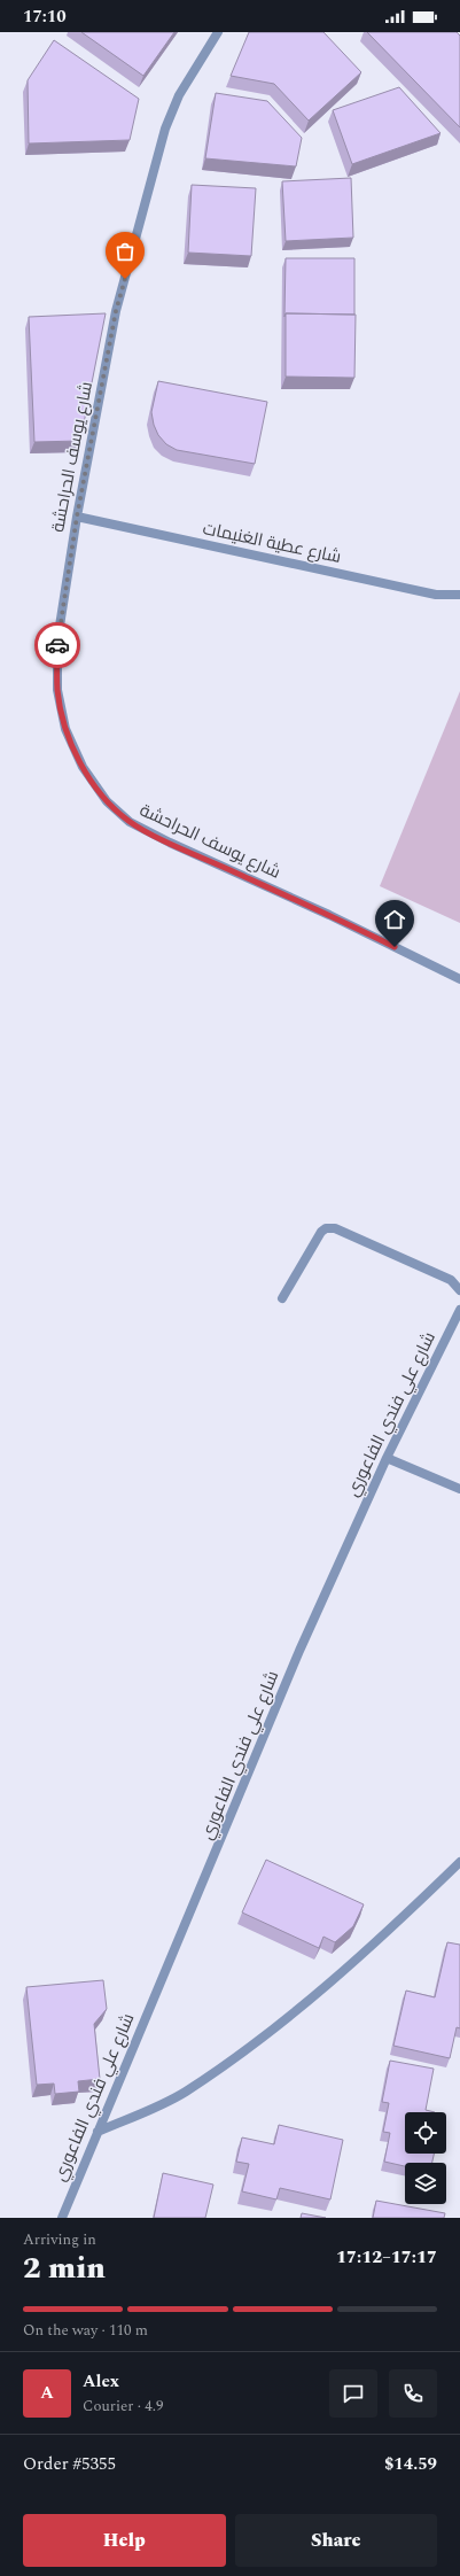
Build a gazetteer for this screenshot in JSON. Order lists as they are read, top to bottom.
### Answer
{
  "streets": {
    "street": ["شارع يوسف الحراحشة", "شارع عطية الغنيمات", "شارع علي فندي الفاعوري"]
  },
  "crossings": [
    ["شارع يوسف الحراحشة", "شارع عطية الغنيمات"]
  ],
  "page": {
    "status": "17:10",
    "heading": ["2 min", "Arriving in", "17:12–17:17"],
    "panel": [
      "Alex",
      "Courier · 4.9",
      "Order #5355",
      "$14.59"
    ],
    "bar": "On the way · 110 m",
    "round": "A",
    "buttons": ["Help", "Share"]
  }
}
